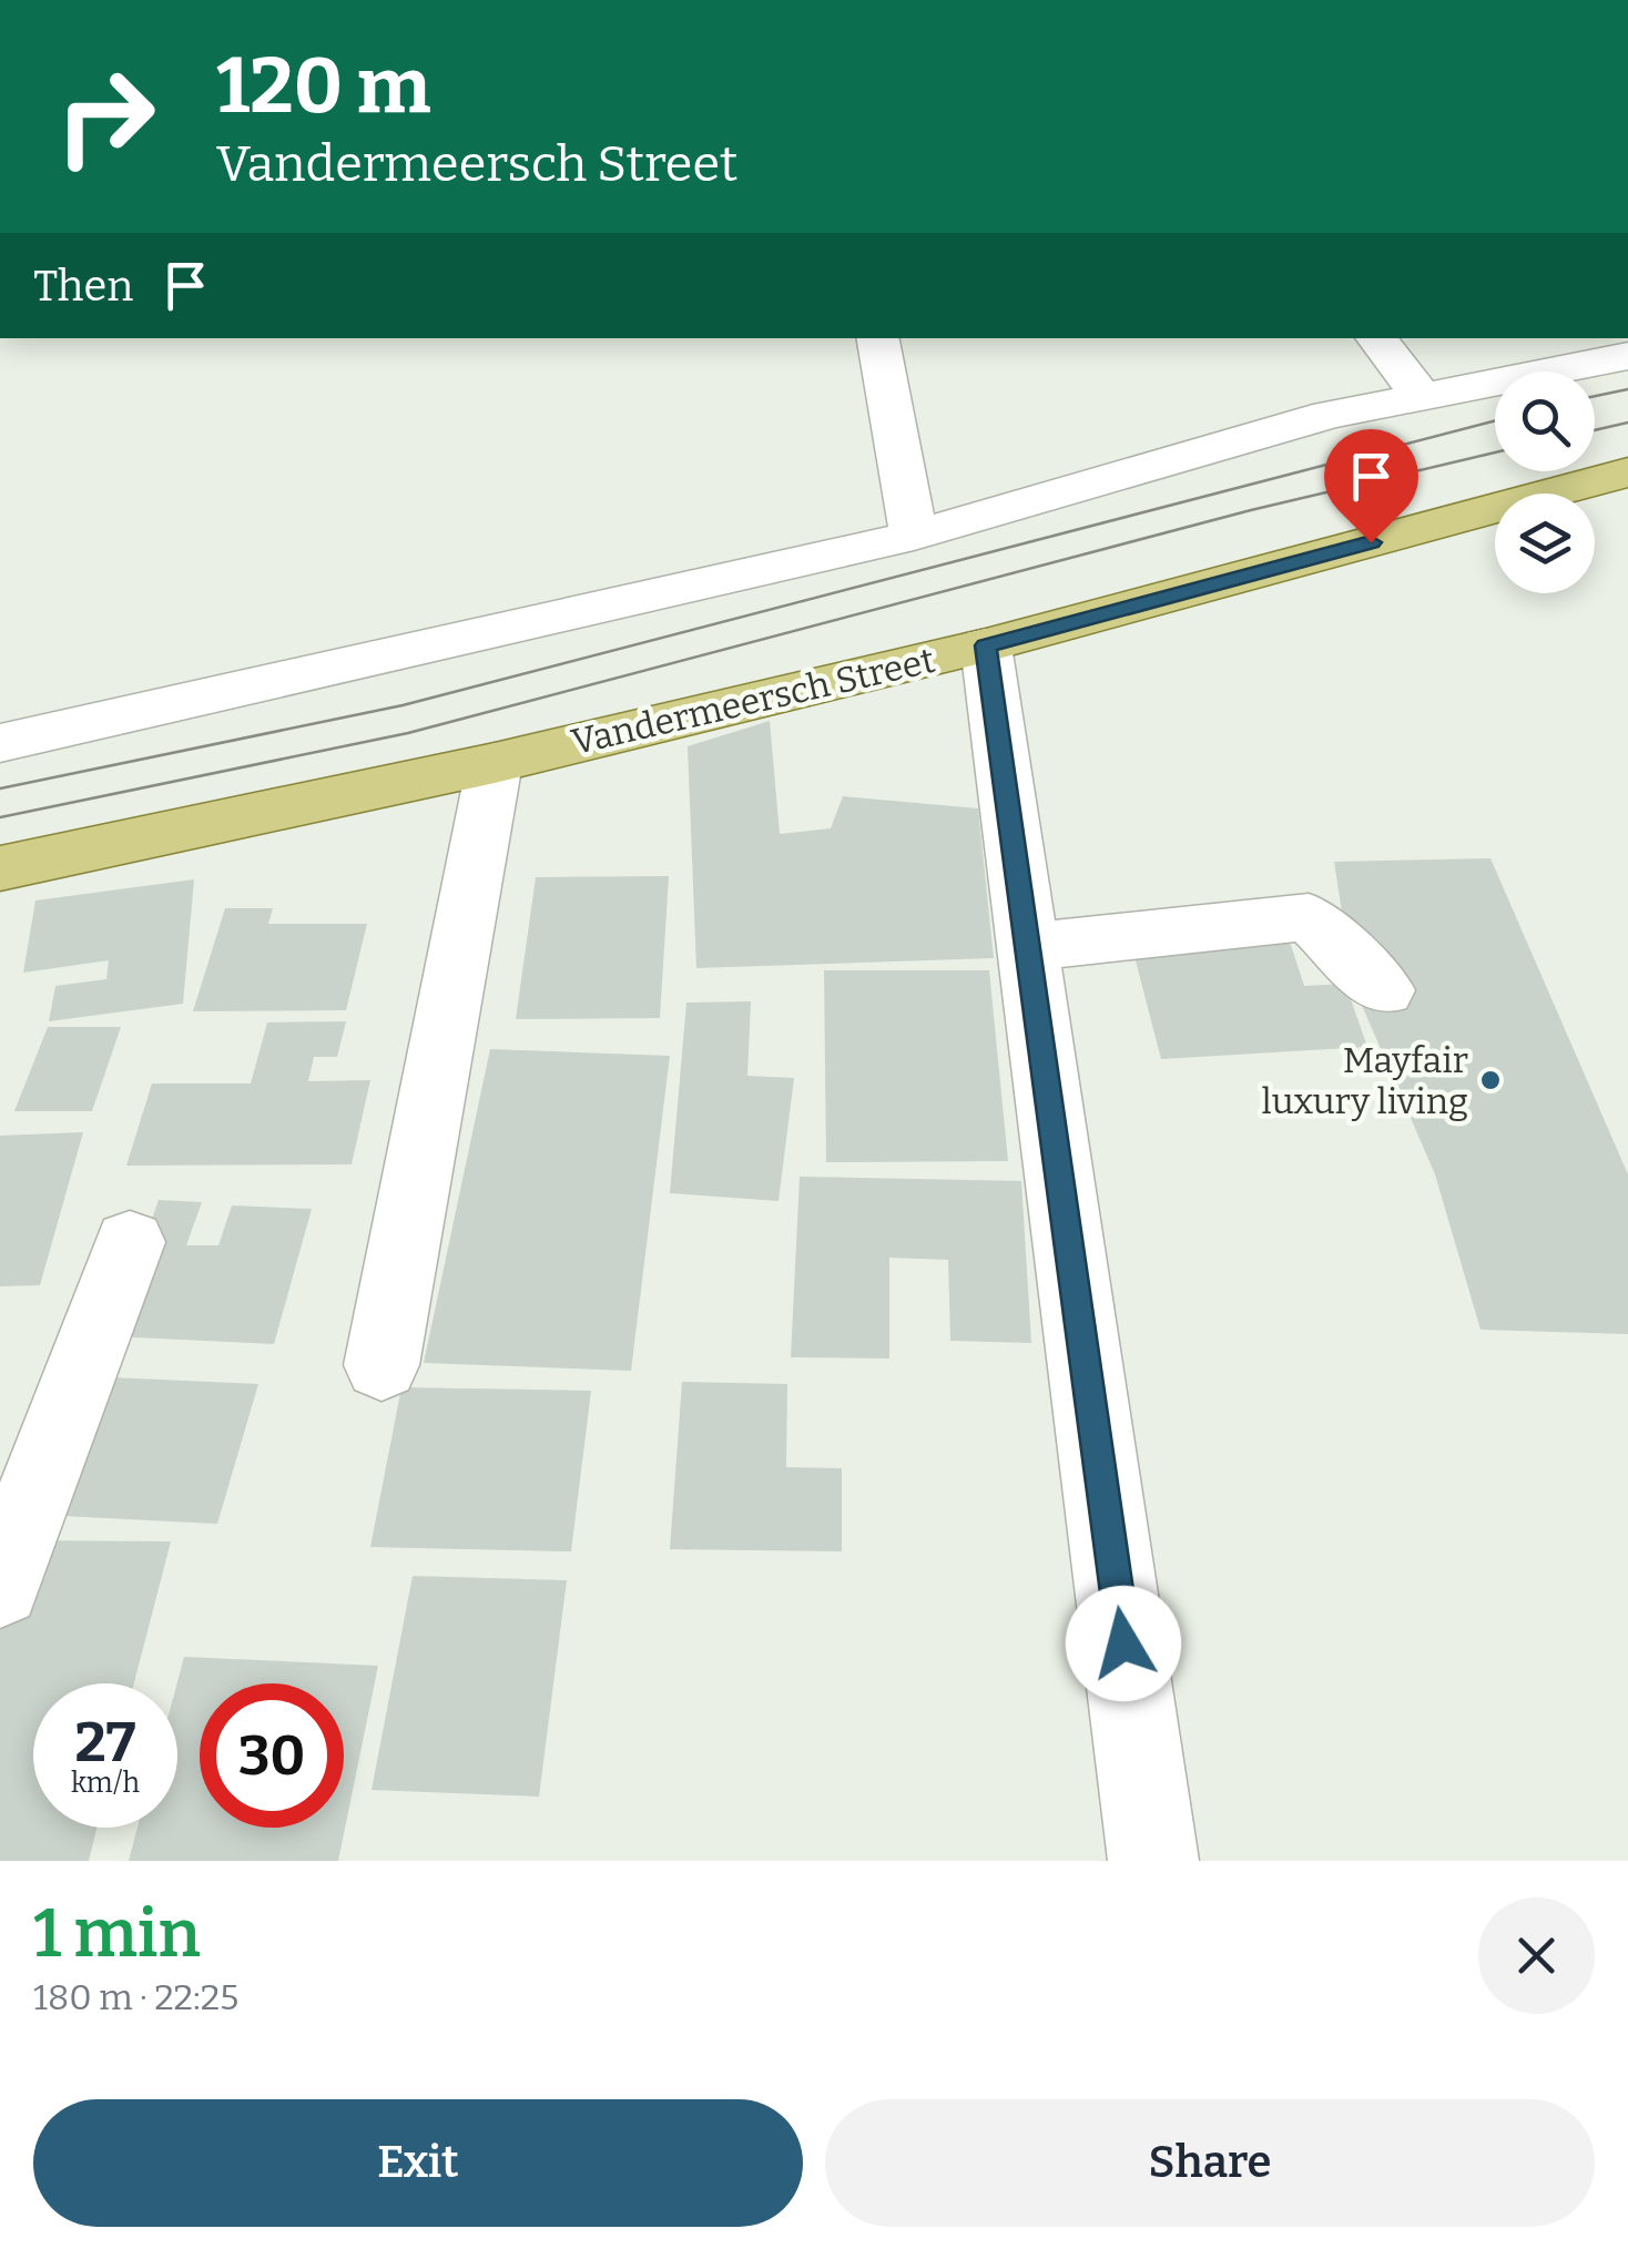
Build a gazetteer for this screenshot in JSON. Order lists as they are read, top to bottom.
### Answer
{
  "streets": {
    "main road": ["Vandermeersch Street"]
  },
  "places": ["Mayfair luxury living"],
  "page": {
    "turn": ["120 m", "Vandermeersch Street"],
    "then": "Then",
    "speed": "27 km/h",
    "limit": "30",
    "heading": ["1 min", "180 m · 22:25"],
    "buttons": ["Exit", "Share"]
  }
}
